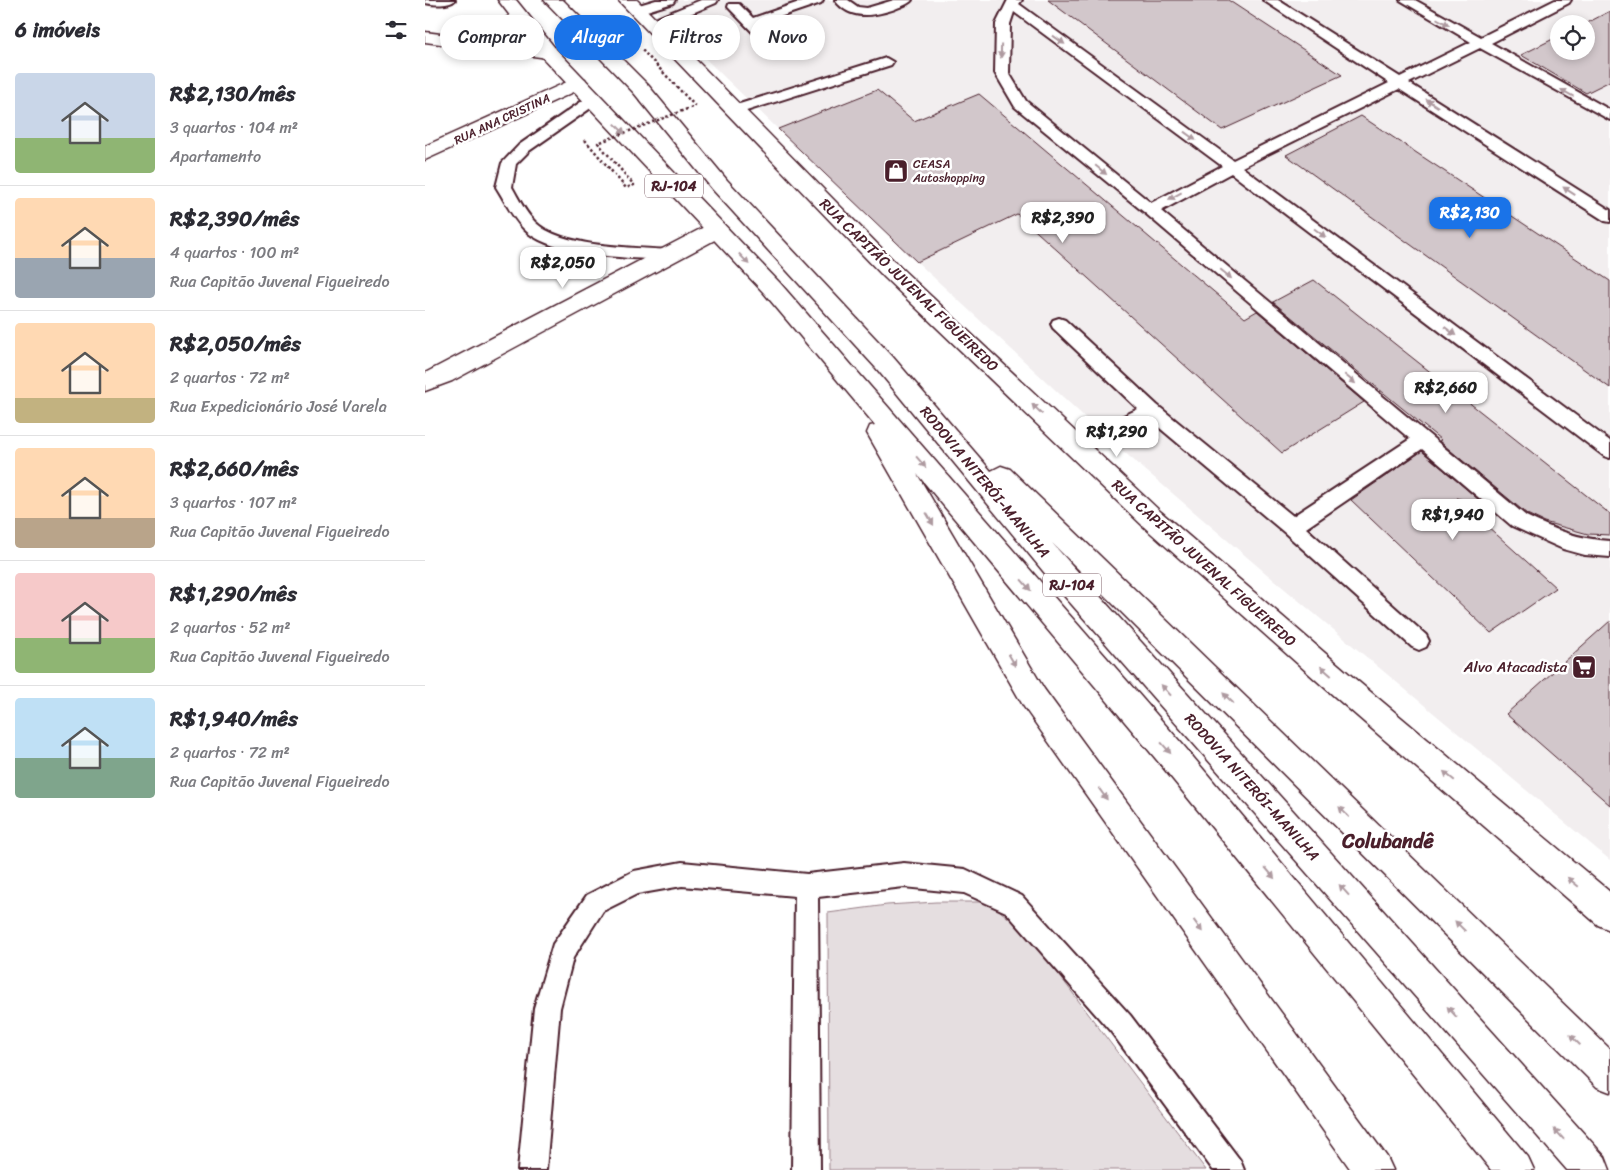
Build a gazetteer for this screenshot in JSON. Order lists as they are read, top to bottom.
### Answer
{
  "streets": {
    "main road": [
      "RUA ANA CRISTINA",
      "RJ-104",
      "RUA CAPITÃO JUVENAL FIGUEIREDO",
      "RODOVIA NITERÓI-MANILHA"
    ]
  },
  "crossings": [
    ["RUA ANA CRISTINA", "RJ-104"]
  ],
  "districts": ["Colubandê"],
  "places": {
    "shop": ["CEASA Autoshopping"],
    "supermarket": ["Alvo Atacadista"]
  },
  "page": {
    "heading": "6 imóveis",
    "chip": [
      "Comprar",
      "Alugar",
      "Filtros",
      "Novo"
    ],
    "list": [
      {
        "name": "R$2,130/mês",
        "note": "3 quartos · 104 m² · Apartamento"
      },
      {
        "name": "R$2,390/mês",
        "note": "4 quartos · 100 m² · Rua Capitão Juvenal Figueiredo"
      },
      {
        "name": "R$2,050/mês",
        "note": "2 quartos · 72 m² · Rua Expedicionário José Varela"
      },
      {
        "name": "R$2,660/mês",
        "note": "3 quartos · 107 m² · Rua Capitão Juvenal Figueiredo"
      },
      {
        "name": "R$1,290/mês",
        "note": "2 quartos · 52 m² · Rua Capitão Juvenal Figueiredo"
      },
      {
        "name": "R$1,940/mês",
        "note": "2 quartos · 72 m² · Rua Capitão Juvenal Figueiredo"
      }
    ],
    "price": [
      "R$2,130",
      "R$2,390",
      "R$2,050",
      "R$2,660",
      "R$1,290",
      "R$1,940"
    ]
  }
}
